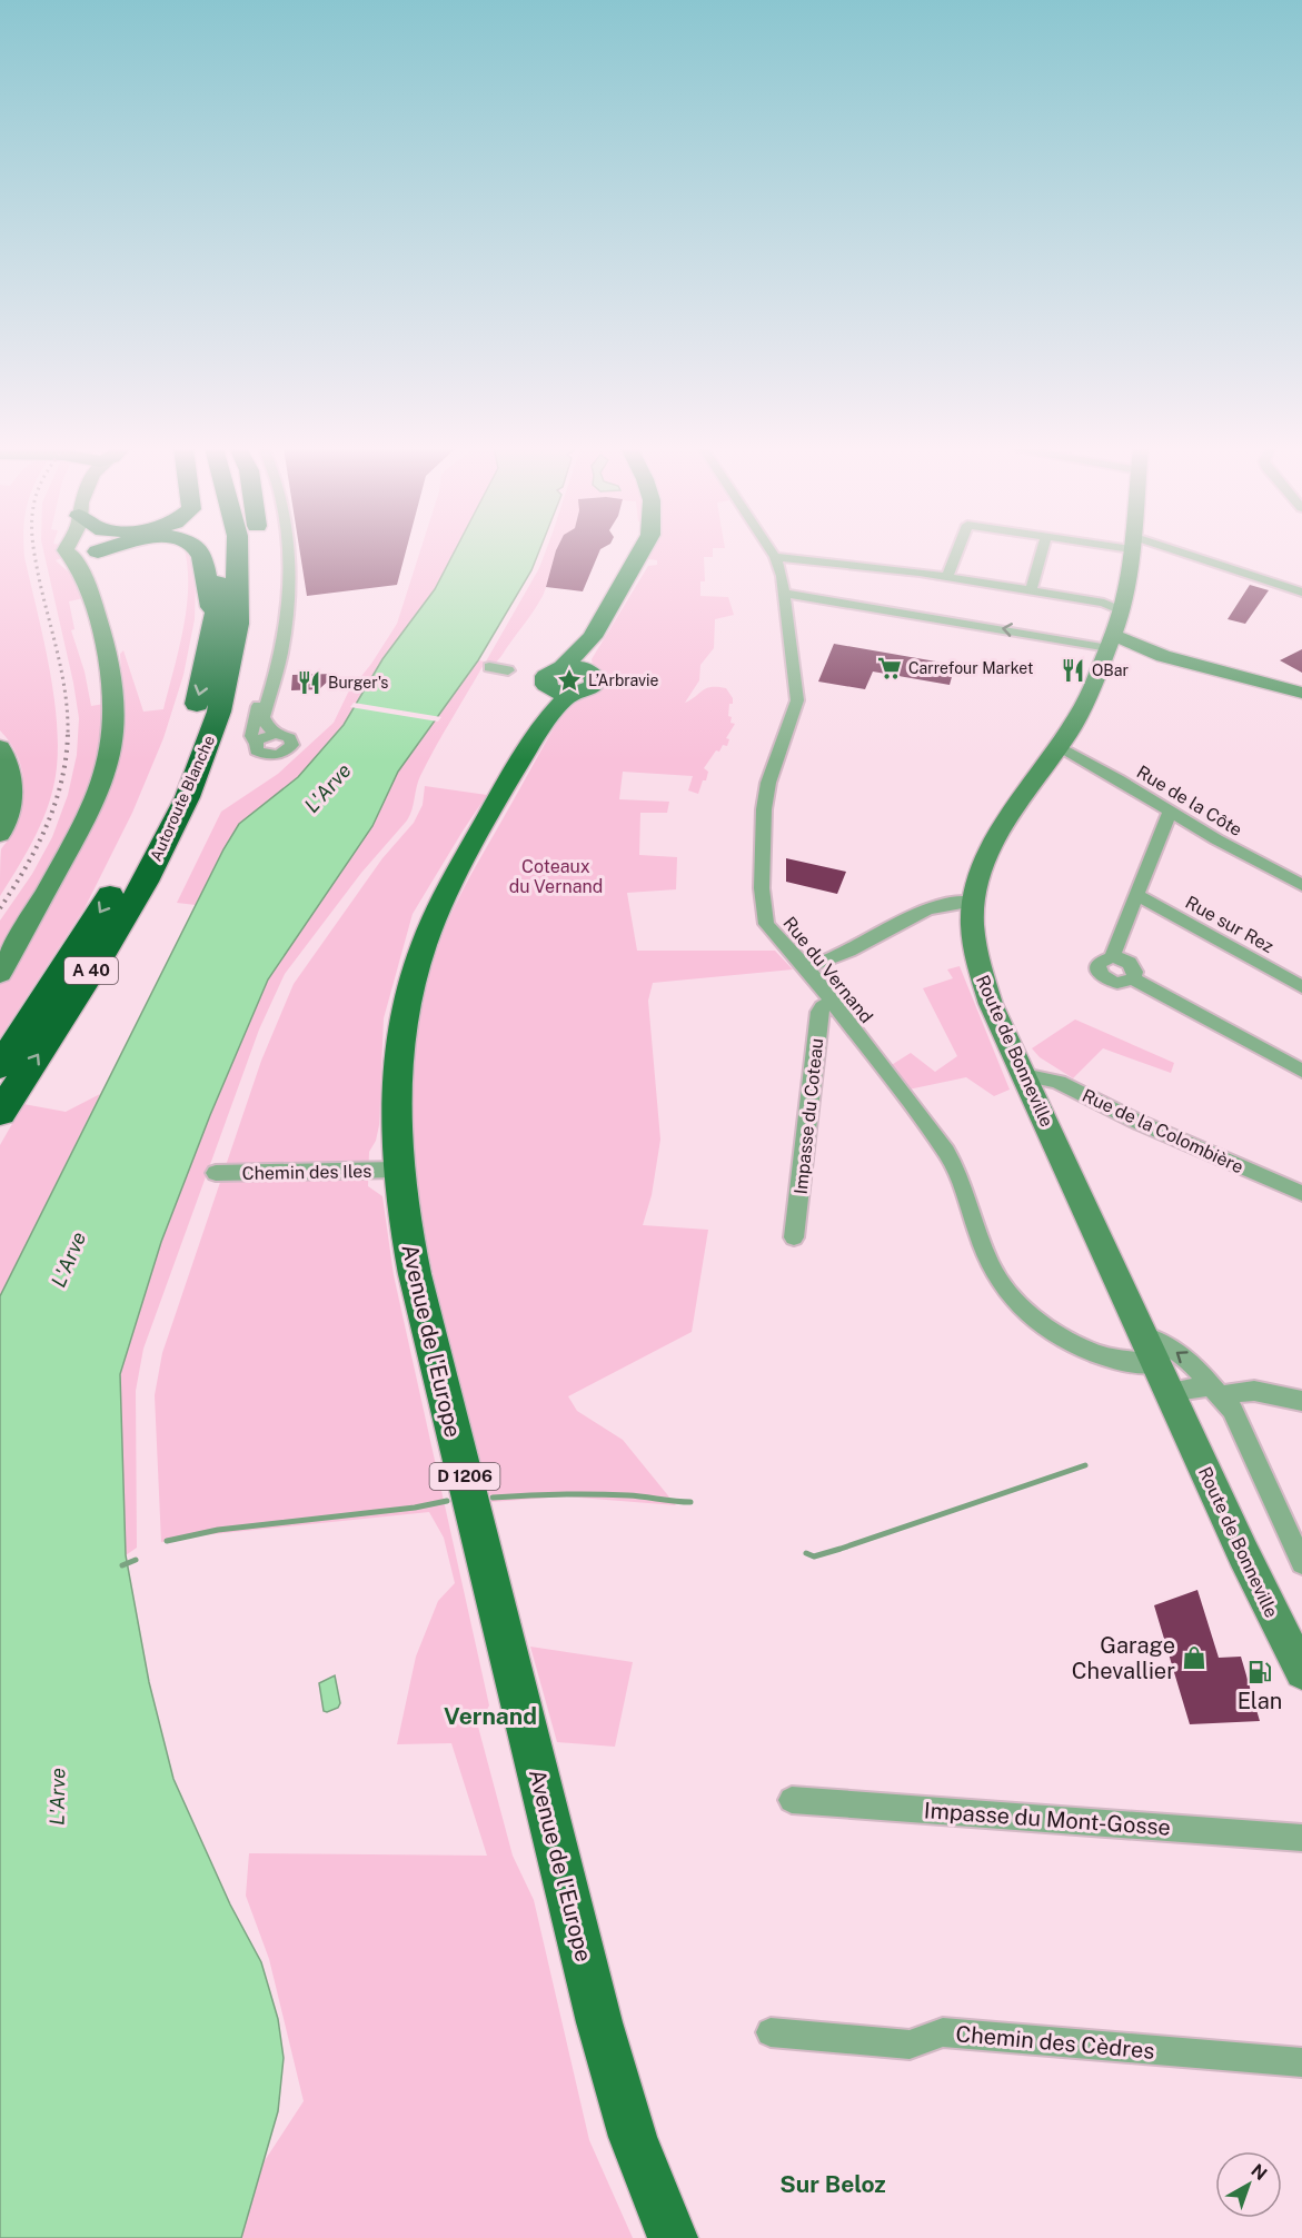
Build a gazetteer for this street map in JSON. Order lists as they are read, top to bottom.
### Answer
{
  "streets": {
    "highway": ["Autoroute Blanche", "A 40"],
    "main road": ["Route de Bonneville", "Avenue de l'Europe", "D 1206"],
    "street": [
      "Rue de la Côte",
      "Rue sur Rez",
      "Rue du Vernand",
      "Impasse du Coteau",
      "Rue de la Colombière",
      "Chemin des Iles",
      "Impasse du Mont-Gosse",
      "Chemin des Cèdres"
    ]
  },
  "crossings": [
    ["Rue de la Côte", "Route de Bonneville"],
    ["Rue du Vernand", "Route de Bonneville"],
    ["Rue du Vernand", "Impasse du Coteau"],
    ["Route de Bonneville", "Rue de la Colombière"],
    ["Chemin des Iles", "Avenue de l'Europe"],
    ["Avenue de l'Europe", "D 1206"]
  ],
  "districts": ["Vernand", "Sur Beloz"],
  "water": ["L'Arve"],
  "parks": ["Coteaux du Vernand"],
  "places": {
    "supermarket": ["Carrefour Market"],
    "restaurant": ["OBar", "Burger's"],
    "place": ["L’Arbravie"],
    "shop": ["Garage Chevallier"],
    "fuel station": ["Elan"]
  },
  "north": "top right"
}
